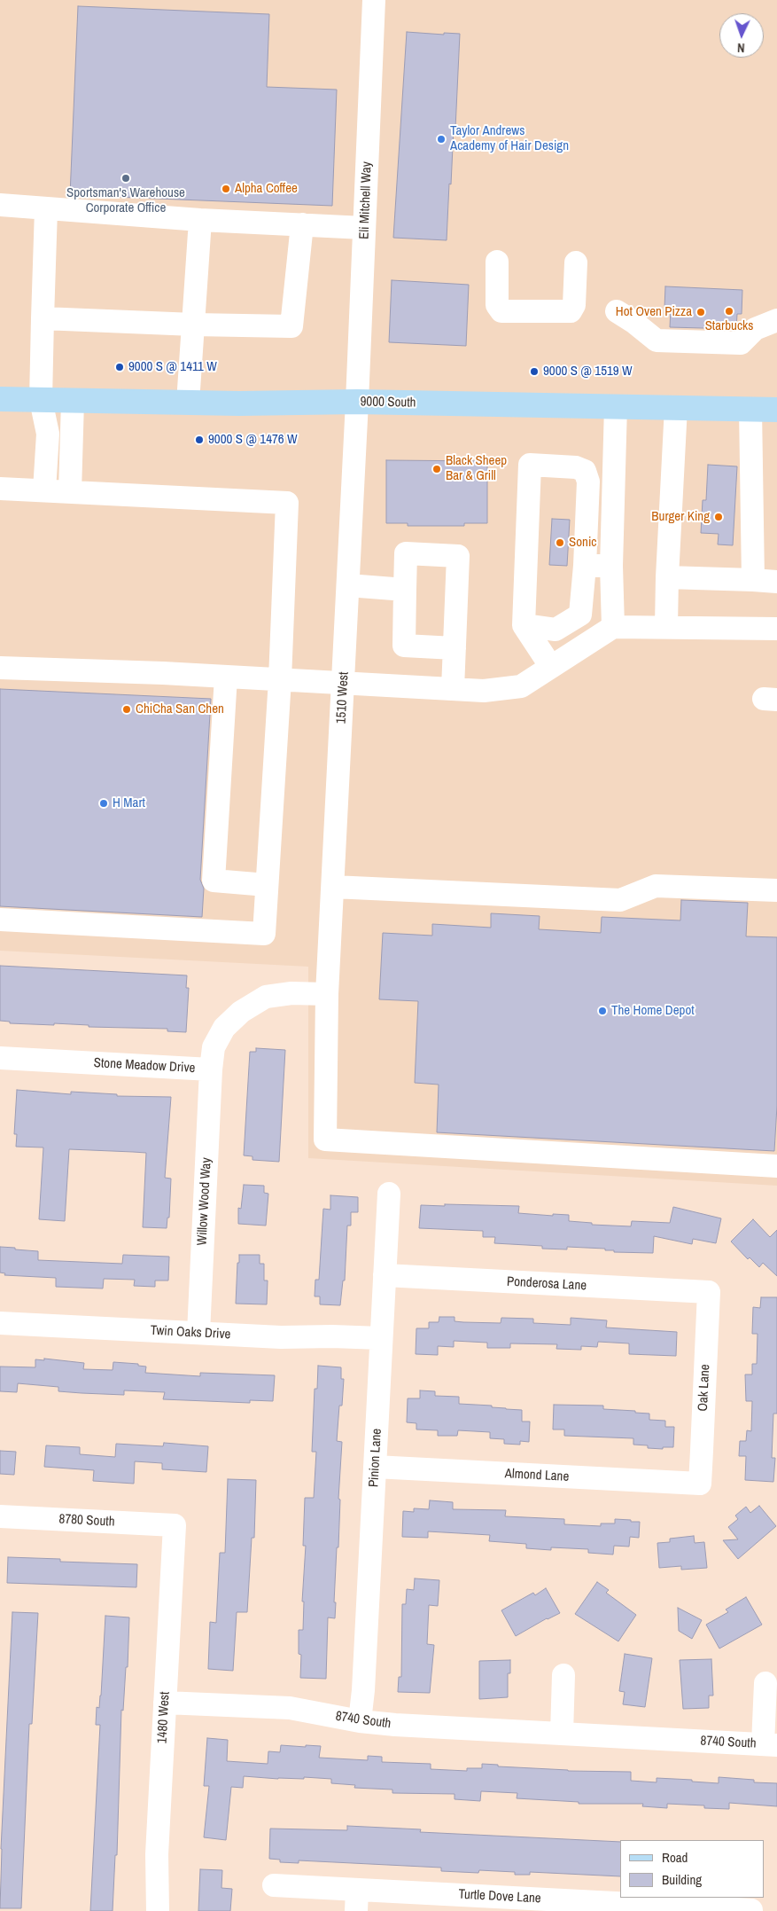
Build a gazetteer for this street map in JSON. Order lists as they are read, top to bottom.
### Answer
{
  "streets": {
    "main road": ["9000 South"],
    "street": [
      "Eli Mitchell Way",
      "1510 West",
      "Stone Meadow Drive",
      "Willow Wood Way",
      "Ponderosa Lane",
      "Twin Oaks Drive",
      "Oak Lane",
      "Pinion Lane",
      "Almond Lane",
      "8780 South",
      "1480 West",
      "8740 South",
      "Turtle Dove Lane"
    ]
  },
  "crossings": [
    ["Eli Mitchell Way", "9000 South"],
    ["Eli Mitchell Way", "1510 West"],
    ["9000 South", "1510 West"],
    ["1510 West", "Stone Meadow Drive"],
    ["Stone Meadow Drive", "Willow Wood Way"],
    ["Willow Wood Way", "Twin Oaks Drive"],
    ["Ponderosa Lane", "Oak Lane"],
    ["Ponderosa Lane", "Pinion Lane"],
    ["Twin Oaks Drive", "Pinion Lane"],
    ["Oak Lane", "Almond Lane"],
    ["Pinion Lane", "Almond Lane"],
    ["Pinion Lane", "8740 South"],
    ["8780 South", "1480 West"],
    ["1480 West", "8740 South"]
  ],
  "places": [
    "Taylor Andrews Academy of Hair Design",
    "Sportsman's Warehouse Corporate Office",
    "Alpha Coffee",
    "Starbucks",
    "Hot Oven Pizza",
    "9000 S @ 1411 W",
    "9000 S @ 1519 W",
    "9000 S @ 1476 W",
    "Black Sheep Bar & Grill",
    "Burger King",
    "Sonic",
    "ChiCha San Chen",
    "H Mart",
    "The Home Depot"
  ],
  "legend": ["Road", "Building"],
  "north": "bottom"
}
